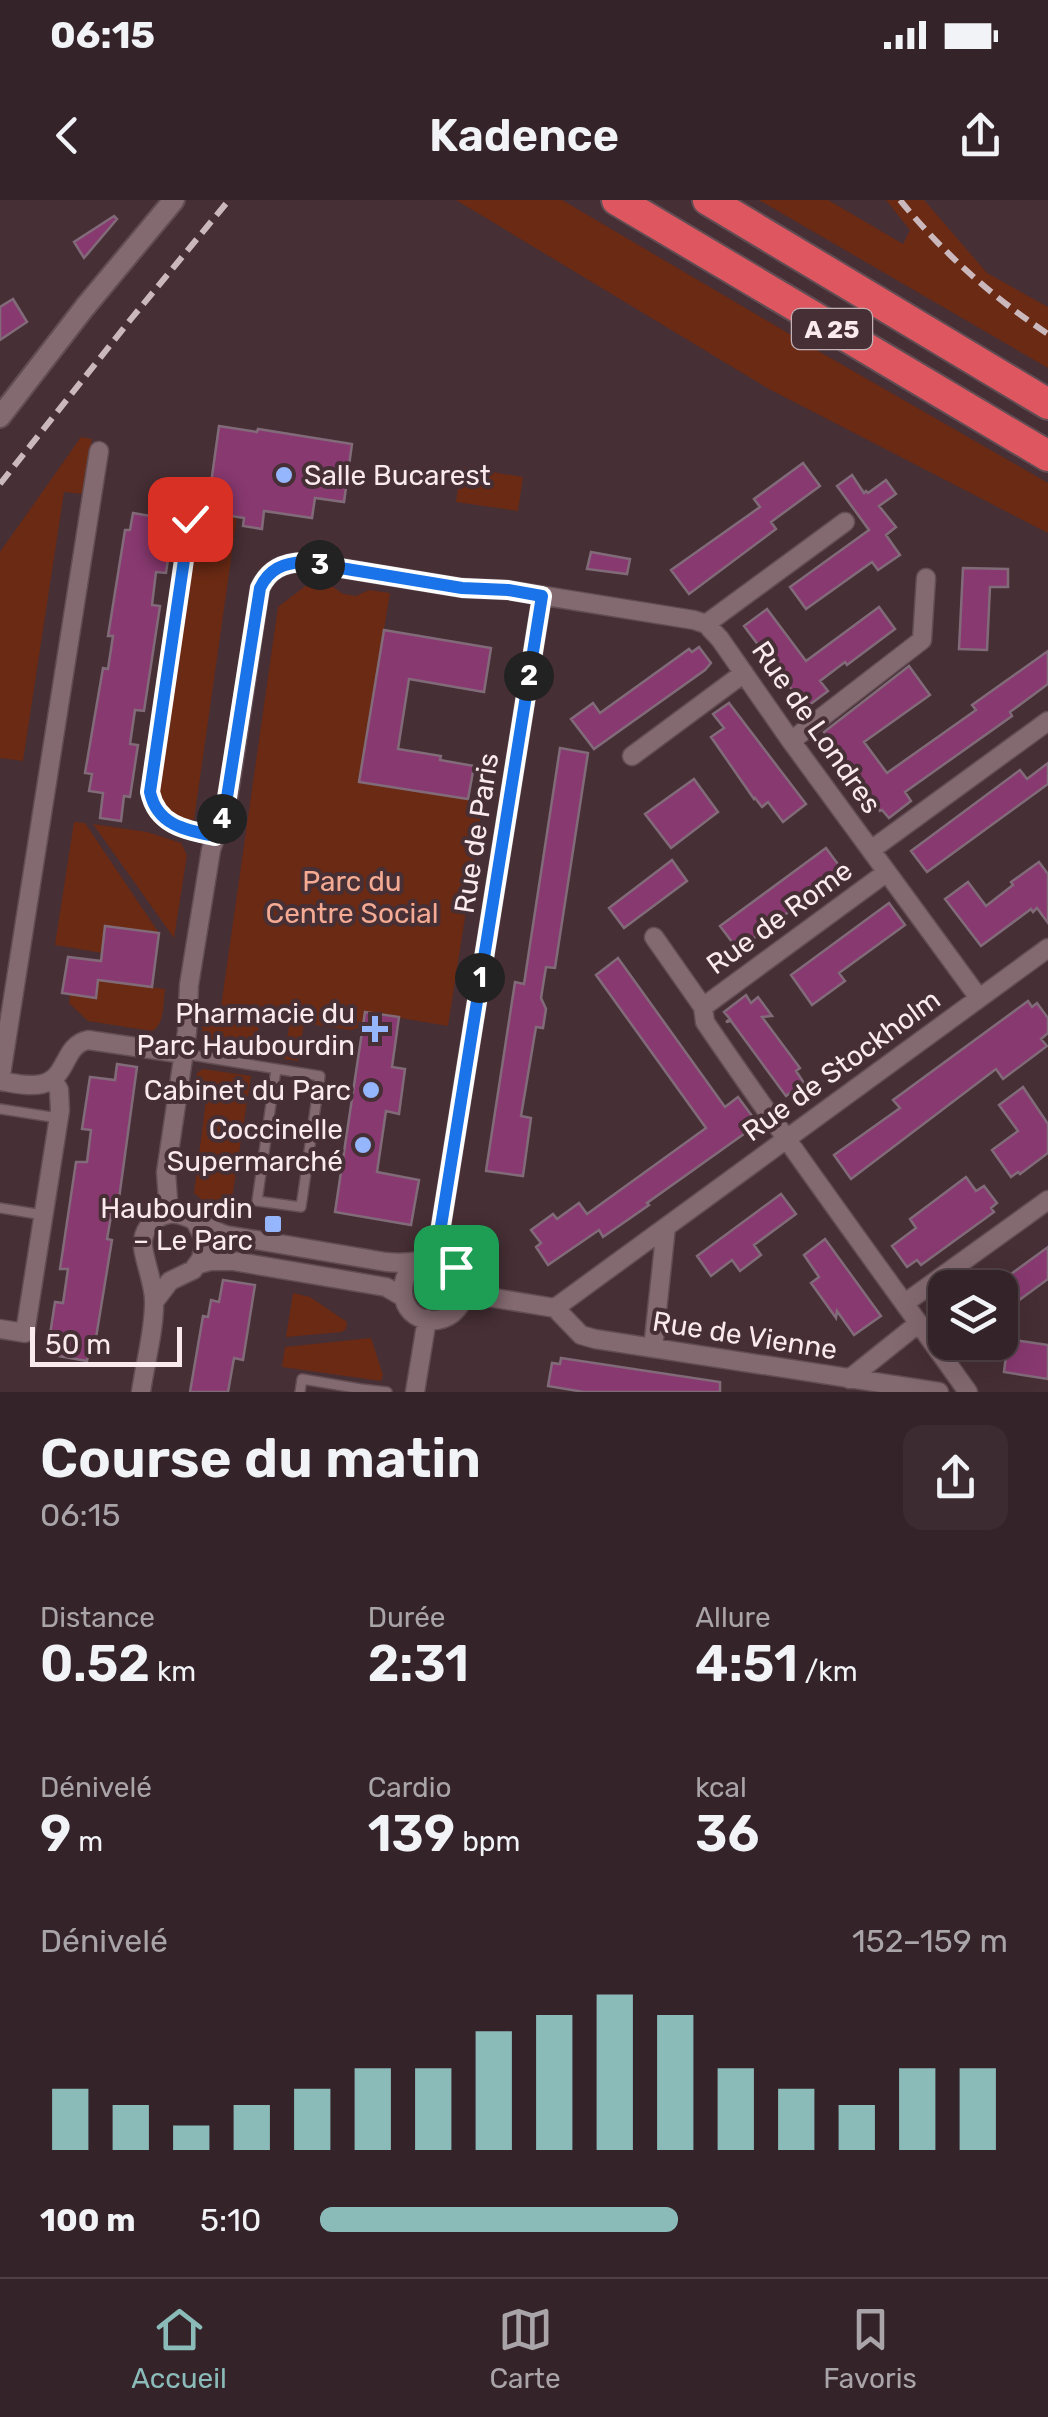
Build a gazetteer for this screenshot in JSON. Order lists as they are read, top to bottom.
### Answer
{
  "streets": {
    "highway": ["A 25"],
    "street": [
      "Rue de Londres",
      "Rue de Paris",
      "Rue de Rome",
      "Rue de Stockholm",
      "Rue de Vienne"
    ]
  },
  "crossings": [
    ["Rue de Londres", "Rue de Rome"],
    ["Rue de Londres", "Rue de Stockholm"],
    ["Rue de Stockholm", "Rue de Vienne"]
  ],
  "parks": ["Parc du Centre Social"],
  "places": {
    "other": ["Salle Bucarest", "Cabinet du Parc", "Coccinelle Supermarché"],
    "health": ["Pharmacie du Parc Haubourdin"],
    "transit": ["Haubourdin – Le Parc"]
  },
  "scale_bar": "50 m",
  "page": {
    "status": "06:15",
    "header": "Kadence",
    "pins": [
      "3",
      "2",
      "4",
      "1"
    ],
    "scale": "50 m",
    "heading": ["Course du matin", "06:15"],
    "stats": [
      ["Distance", "0.52 km"],
      ["Durée", "2:31"],
      ["Allure", "4:51 /km"],
      ["Dénivelé", "9 m"],
      ["Cardio", "139 bpm"],
      ["kcal", "36"]
    ],
    "chart": ["Dénivelé", "152–159 m"],
    "list": [
      {
        "name": "100 m",
        "note": "5:10"
      }
    ],
    "tabs": ["Accueil", "Carte", "Favoris"]
  }
}
